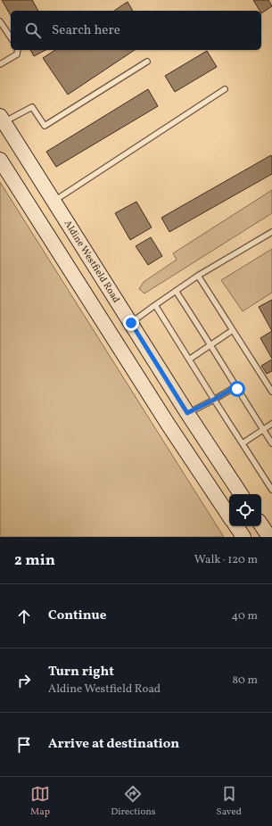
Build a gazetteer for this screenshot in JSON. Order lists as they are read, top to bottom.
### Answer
{
  "streets": {
    "main road": ["Aldine Westfield Road"]
  },
  "page": {
    "search": "Search here",
    "heading": ["2 min", "Walk · 120 m"],
    "list": [
      ["Continue", "40 m"],
      ["Turn right", "Aldine Westfield Road", "80 m"],
      "Arrive at destination"
    ],
    "nav": ["Map", "Directions", "Saved"]
  }
}
